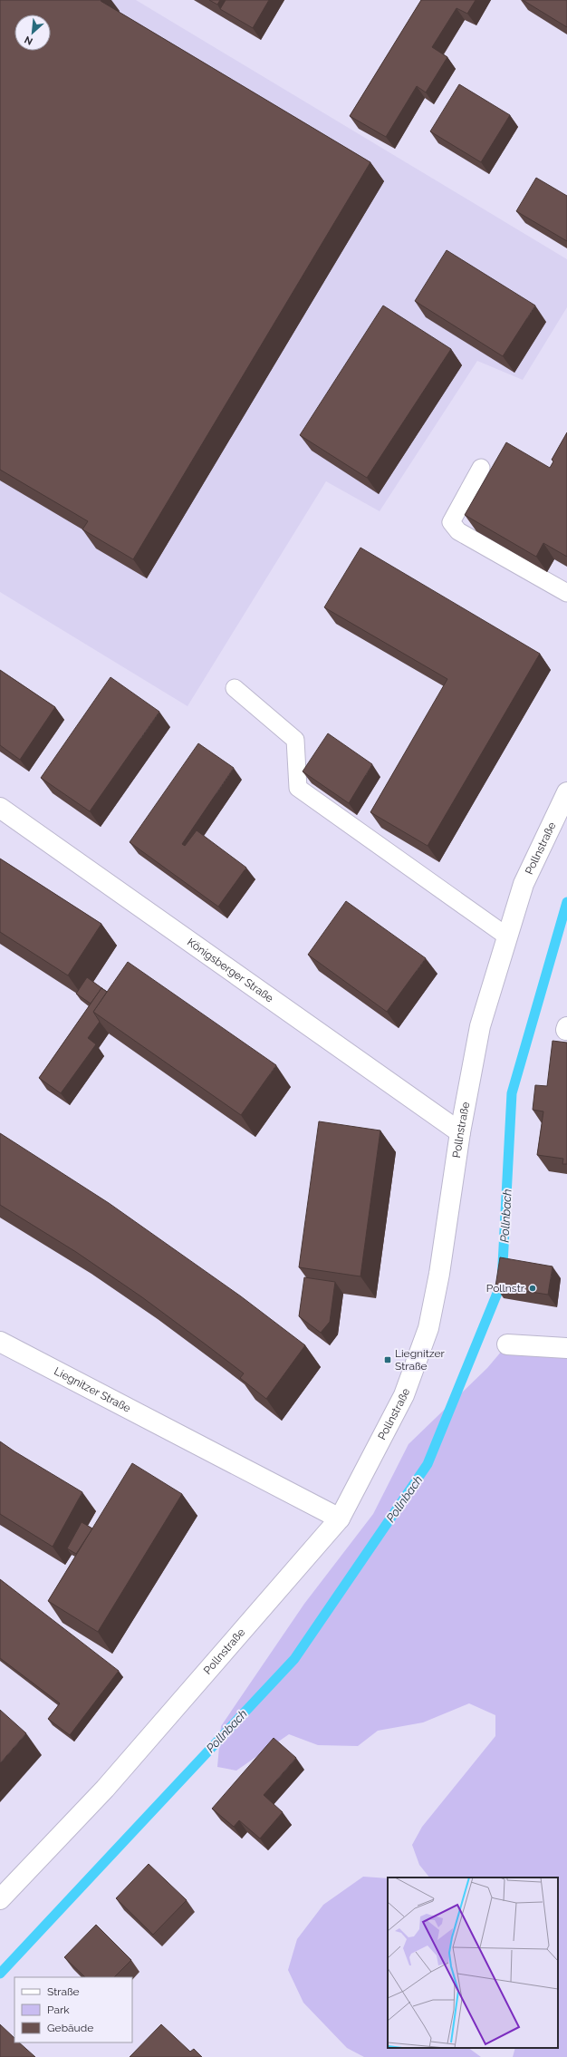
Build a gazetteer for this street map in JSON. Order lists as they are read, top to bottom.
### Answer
{
  "streets": {
    "street": ["Pollnstraße", "Königsberger Straße", "Liegnitzer Straße"]
  },
  "crossings": [
    ["Pollnstraße", "Königsberger Straße"],
    ["Pollnstraße", "Liegnitzer Straße"]
  ],
  "water": ["Pollnbach"],
  "places": {
    "other": ["Pollnstr."],
    "transit": ["Liegnitzer Straße"]
  },
  "legend": ["Straße", "Park", "Gebäude"],
  "north": "bottom left"
}
